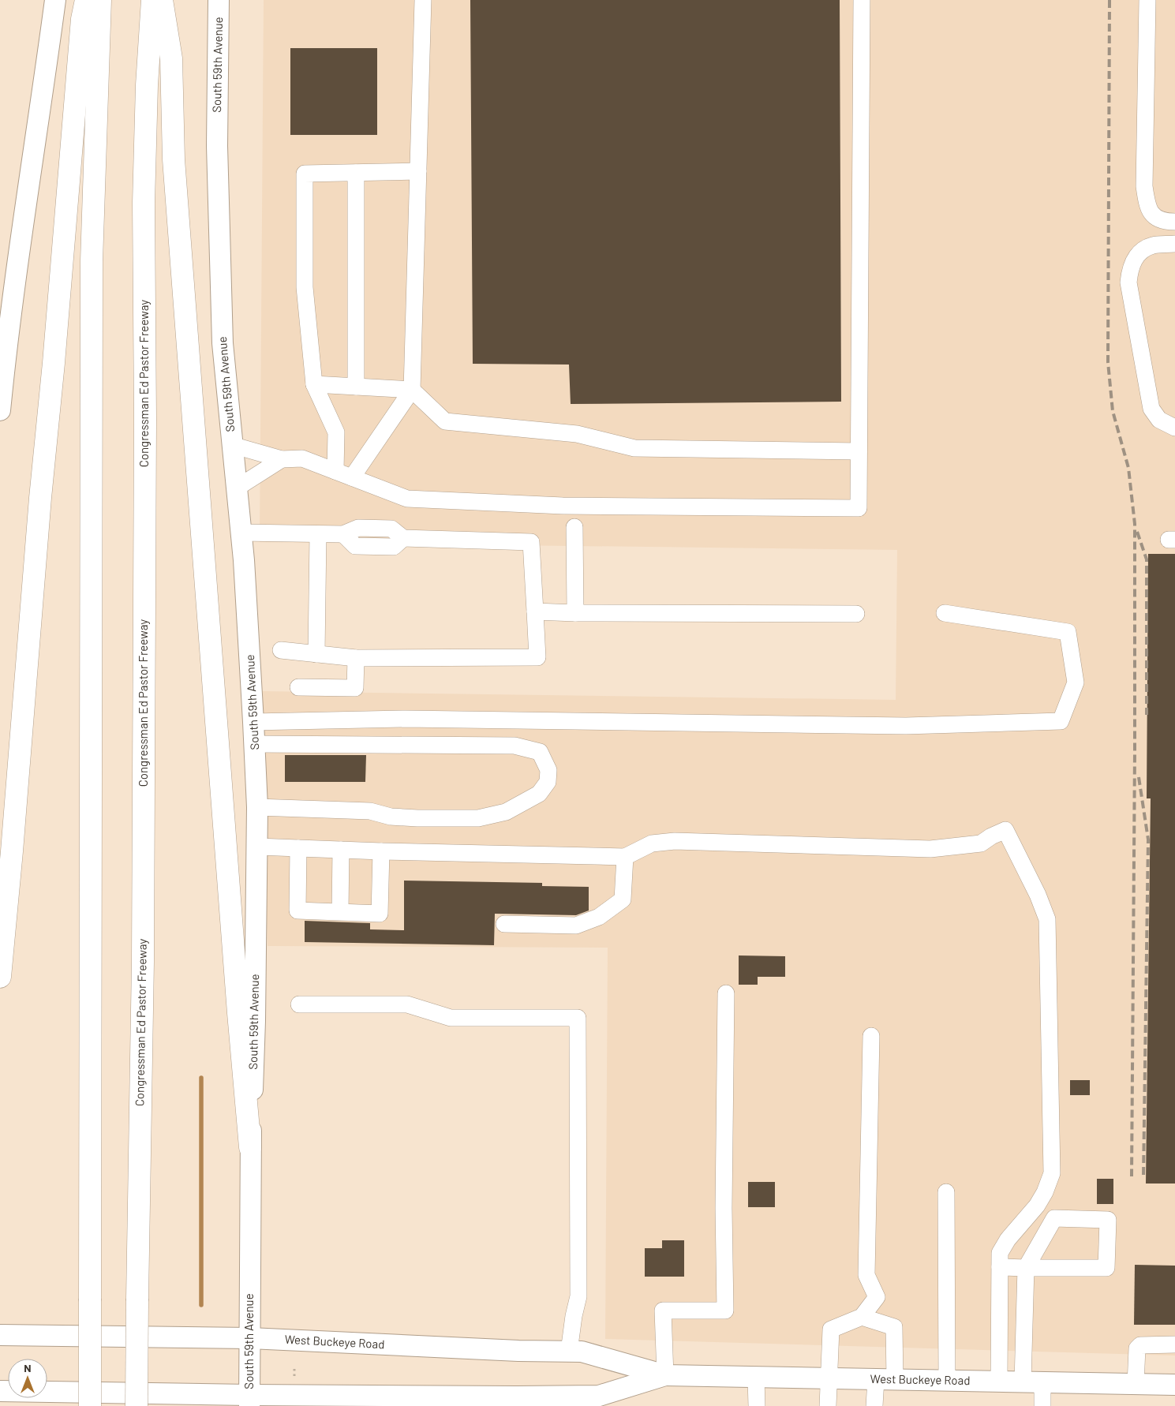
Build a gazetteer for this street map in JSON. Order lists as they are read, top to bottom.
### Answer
{
  "streets": {
    "highway": ["Congressman Ed Pastor Freeway"],
    "main road": ["South 59th Avenue", "West Buckeye Road"]
  },
  "crossings": [
    ["South 59th Avenue", "West Buckeye Road"]
  ],
  "north": "top"
}
